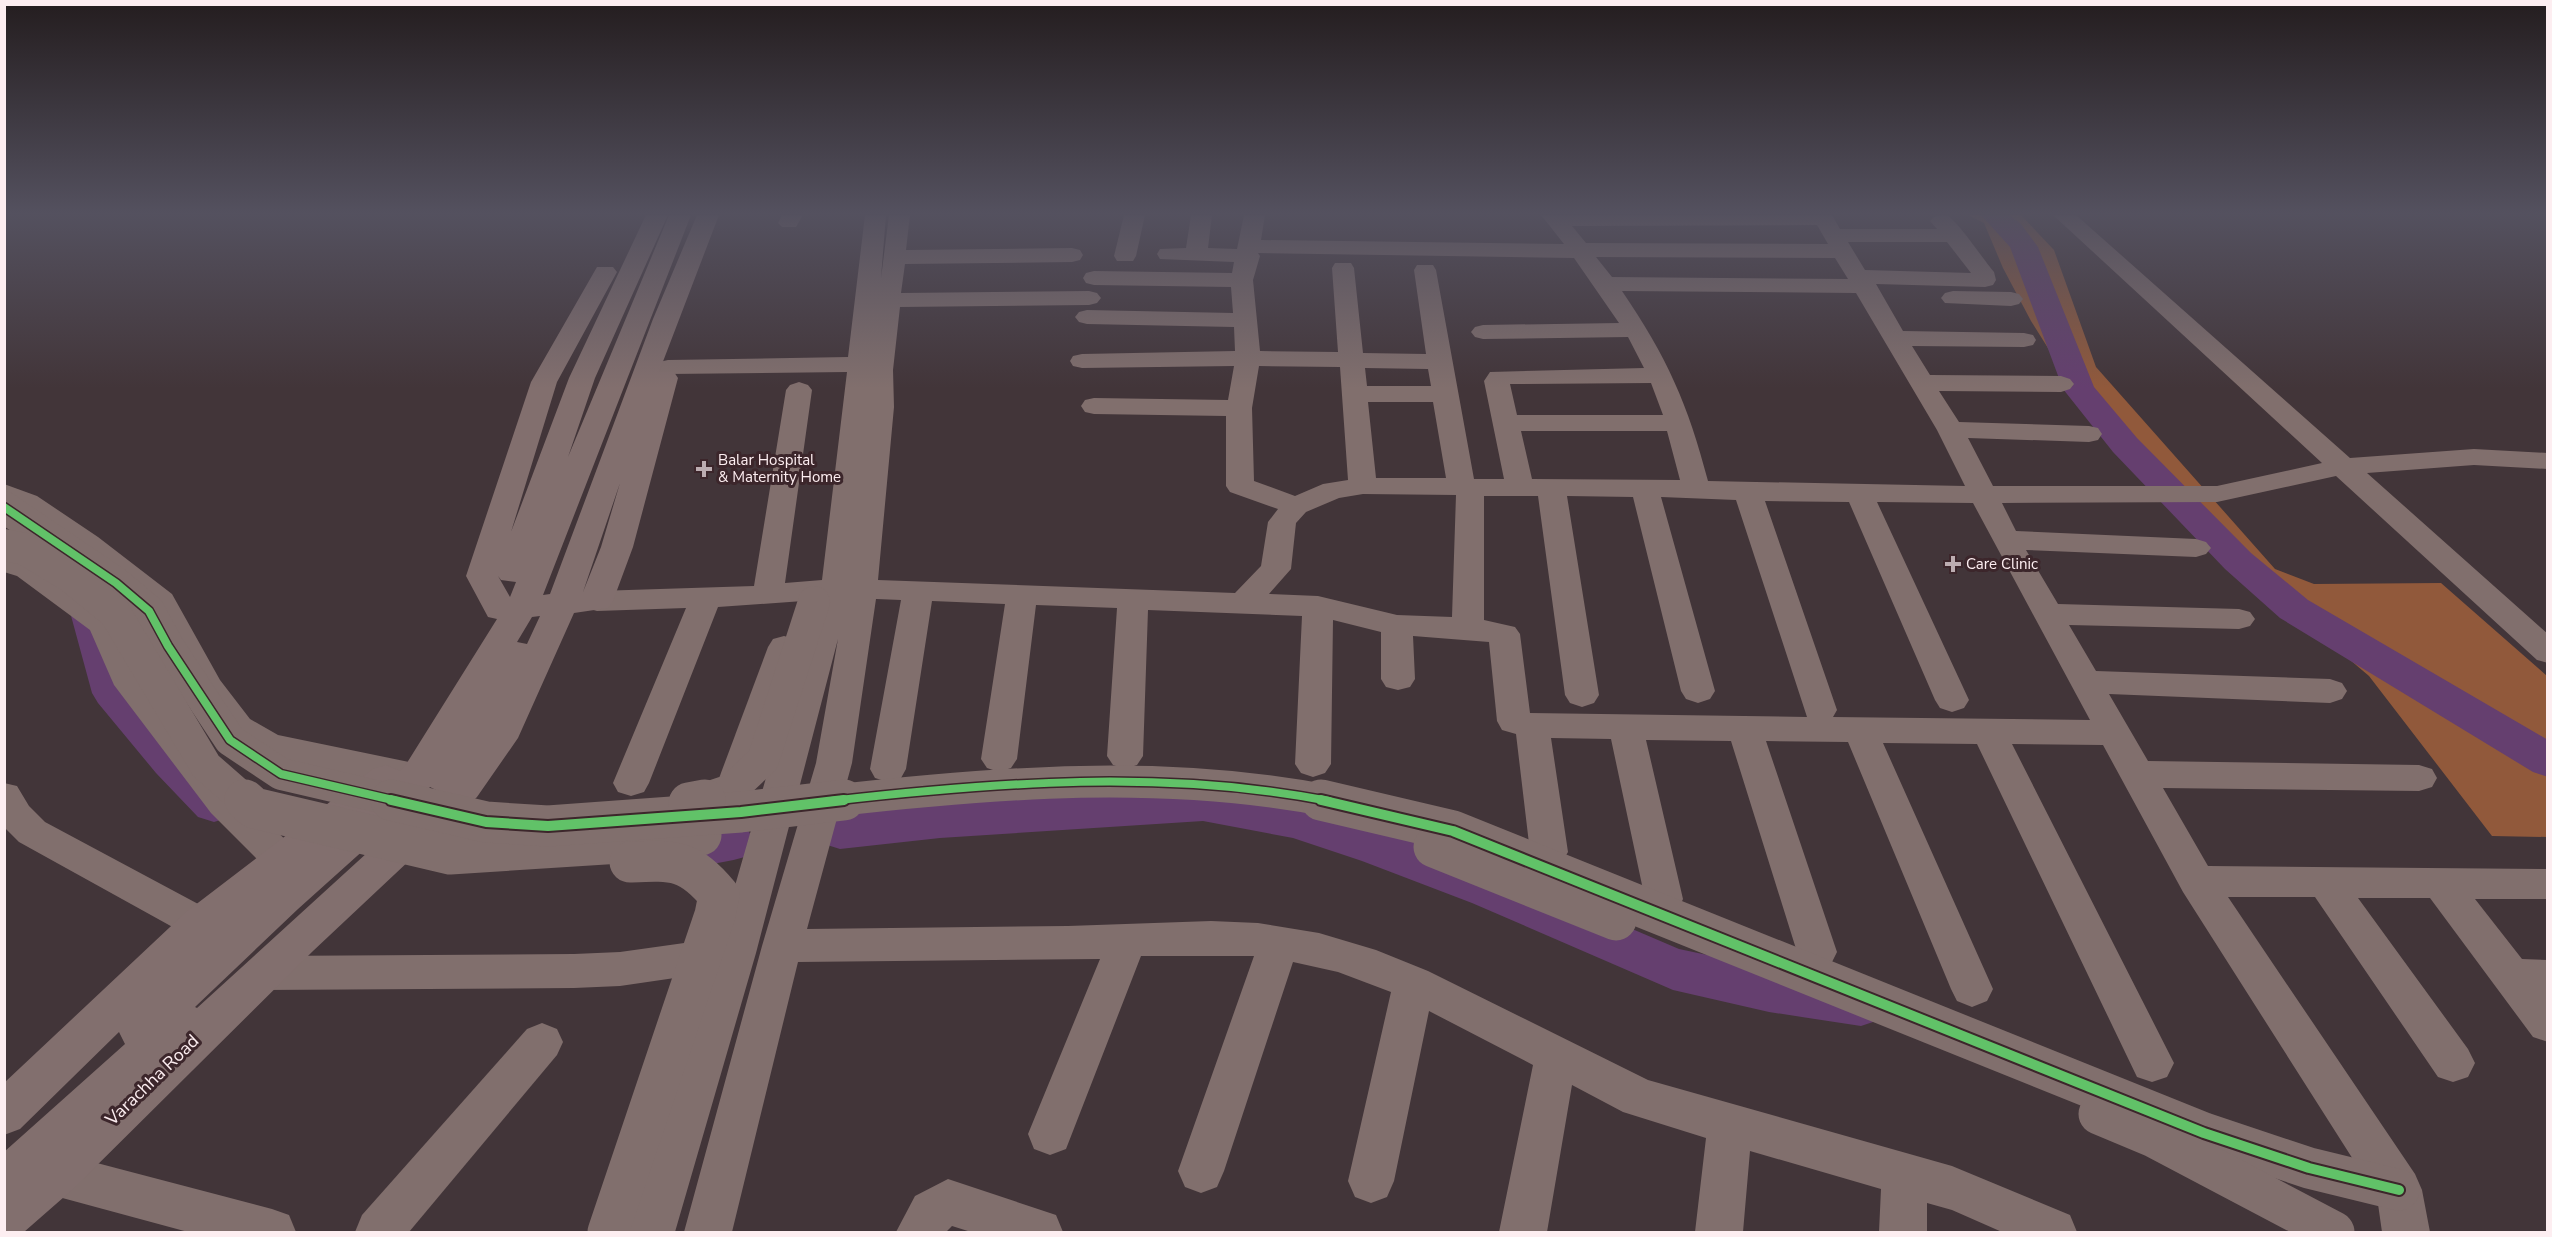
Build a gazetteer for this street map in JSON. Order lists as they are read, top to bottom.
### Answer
{
  "streets": {
    "main road": ["Varachha Road"]
  },
  "places": {
    "health": ["Balar Hospital & Maternity Home", "Care Clinic"]
  }
}
